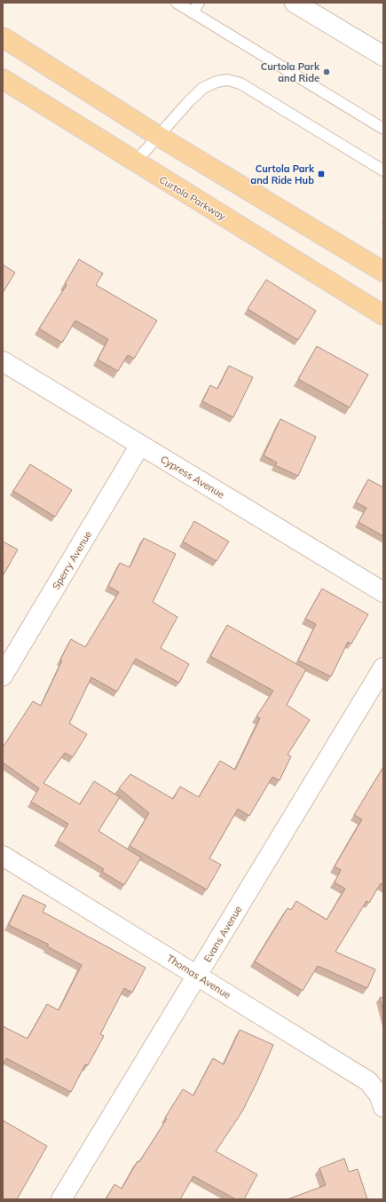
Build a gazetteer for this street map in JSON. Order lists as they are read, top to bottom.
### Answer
{
  "streets": {
    "main road": ["Curtola Parkway"],
    "street": [
      "Cypress Avenue",
      "Sperry Avenue",
      "Evans Avenue",
      "Thomas Avenue"
    ]
  },
  "crossings": [
    ["Cypress Avenue", "Sperry Avenue"],
    ["Evans Avenue", "Thomas Avenue"]
  ],
  "places": {
    "other": ["Curtola Park and Ride"],
    "transit": ["Curtola Park and Ride Hub"]
  }
}
